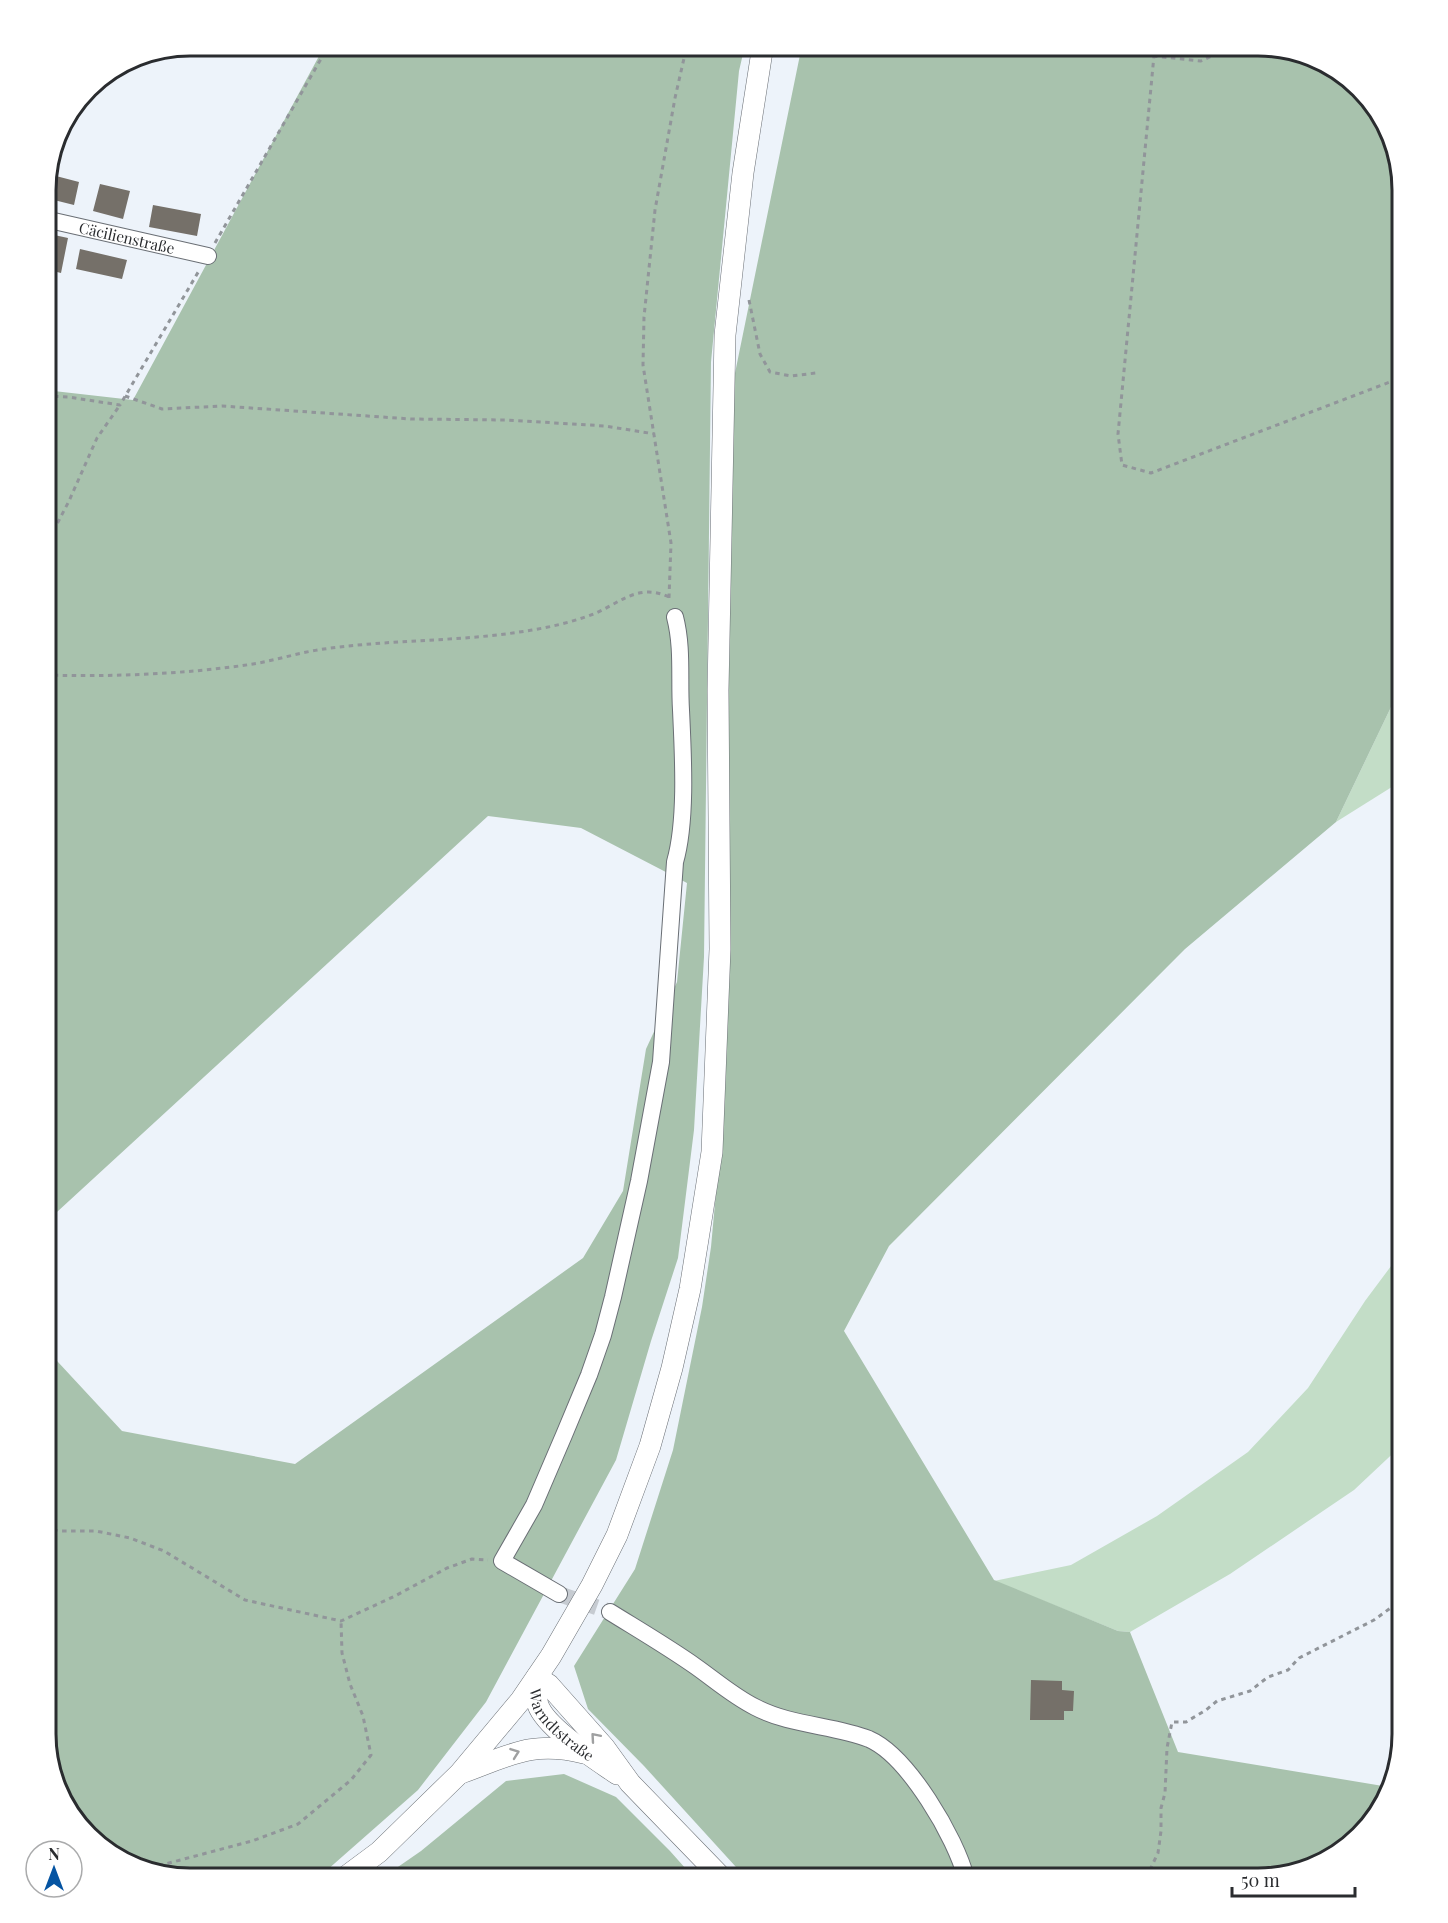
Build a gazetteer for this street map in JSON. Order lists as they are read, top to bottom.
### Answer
{
  "streets": {
    "main road": ["Warndtstraße"],
    "street": ["Cäcilienstraße"]
  },
  "scale_bar": "50 m",
  "north": "top"
}
